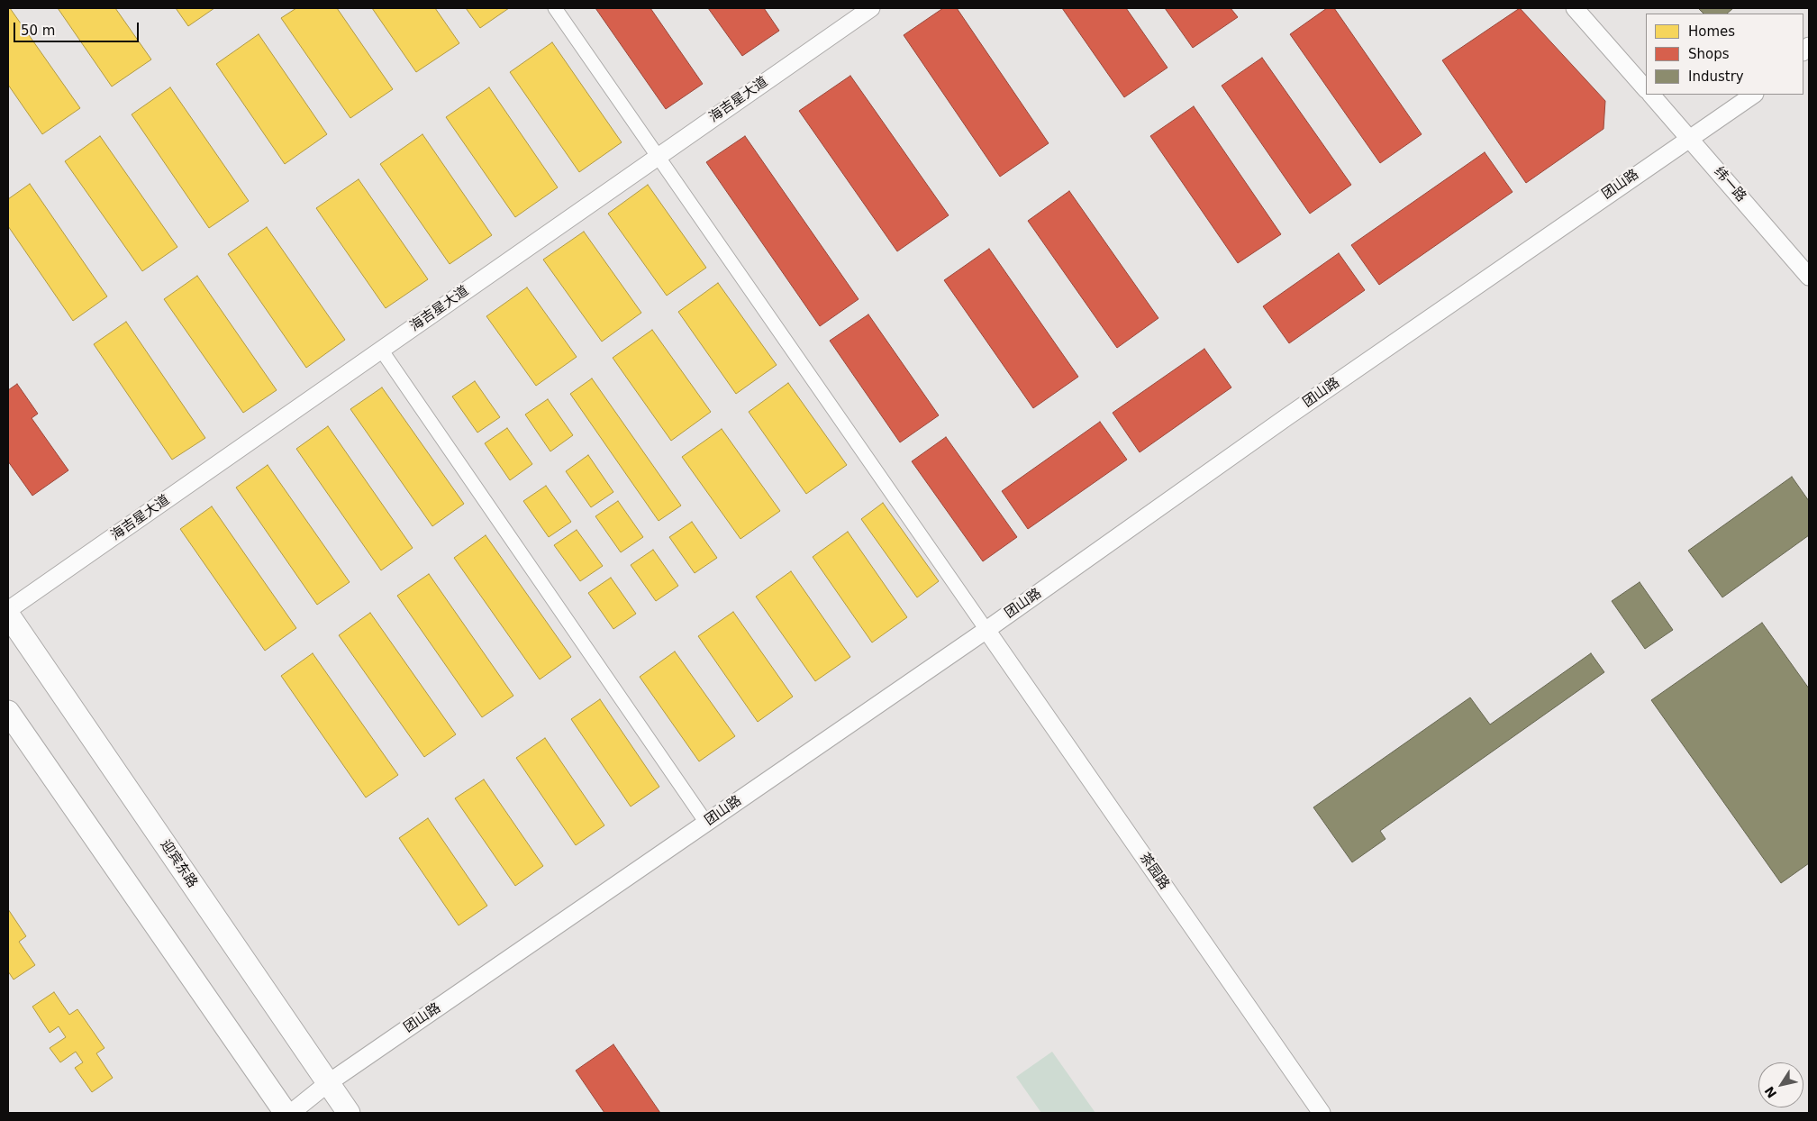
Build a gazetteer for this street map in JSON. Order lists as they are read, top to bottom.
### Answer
{
  "streets": {
    "highway": ["迎宾东路"],
    "street": [
      "海吉星大道",
      "团山路",
      "纬一路",
      "茶园路"
    ]
  },
  "crossings": [
    ["团山路", "纬一路"],
    ["团山路", "迎宾东路"],
    ["团山路", "茶园路"]
  ],
  "legend": ["Homes", "Shops", "Industry"],
  "scale_bar": "50 m",
  "north": "bottom left"
}
